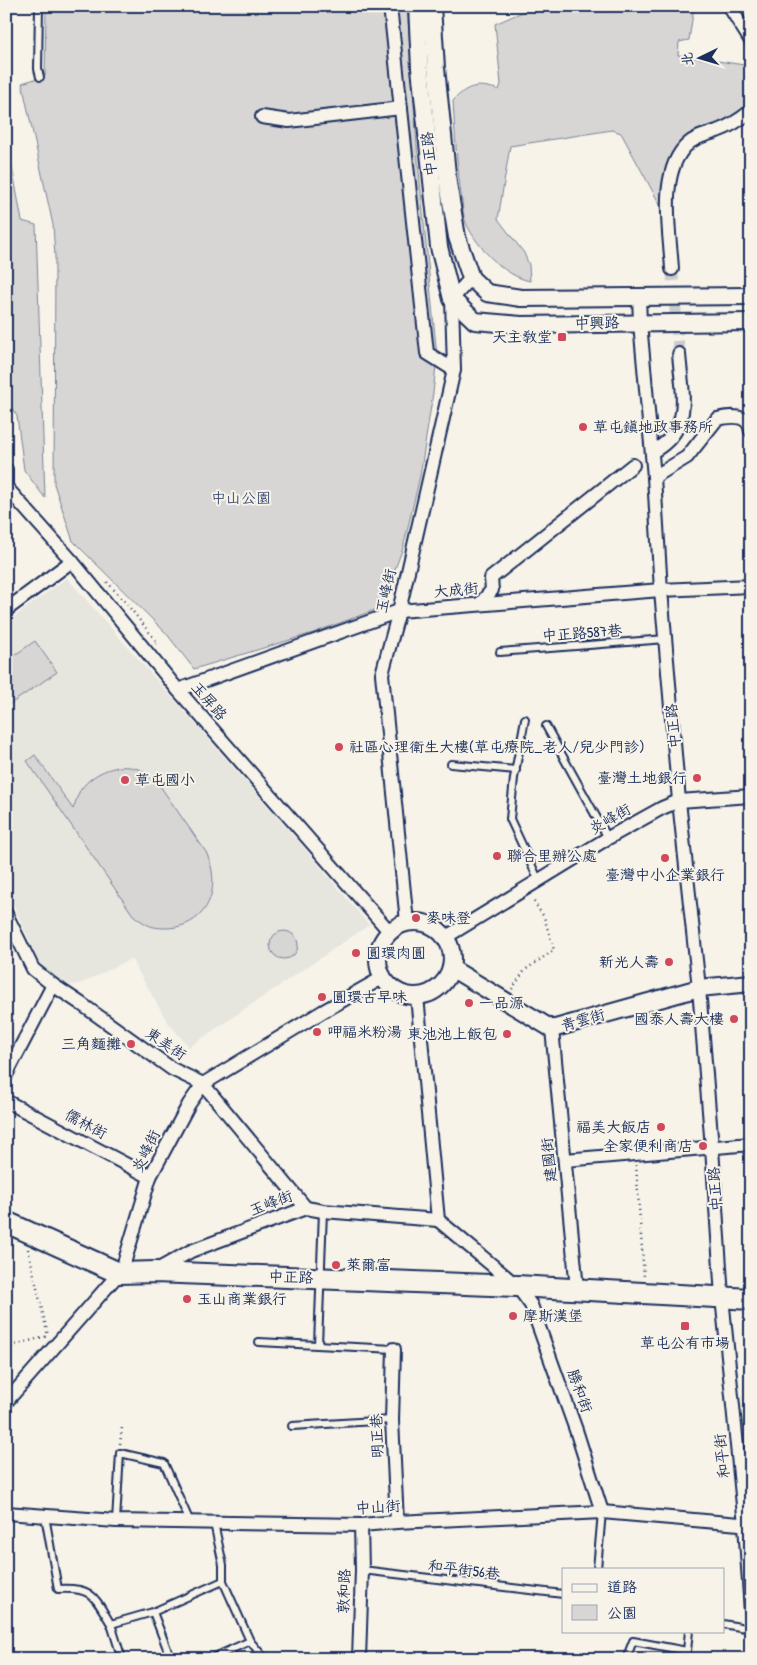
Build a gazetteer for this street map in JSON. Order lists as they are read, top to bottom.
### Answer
{
  "streets": {
    "main road": ["中正路"],
    "street": [
      "中興路",
      "大成街",
      "玉峰街",
      "玉屏路",
      "炎峰街",
      "青雲街",
      "東美街",
      "儒林街",
      "建國街",
      "勝和街",
      "明正巷",
      "和平街",
      "中山街",
      "敦和路"
    ],
    "lane": ["中正路587巷", "和平街56巷"]
  },
  "crossings": [
    ["中正路", "中興路"],
    ["中正路", "大成街"],
    ["中正路", "玉峰街"],
    ["中正路", "中正路587巷"],
    ["中正路", "炎峰街"],
    ["中正路", "青雲街"],
    ["中正路", "建國街"],
    ["中正路", "勝和街"],
    ["中正路", "和平街"],
    ["中興路", "玉峰街"],
    ["大成街", "玉峰街"],
    ["大成街", "玉屏路"],
    ["玉峰街", "玉屏路"],
    ["玉峰街", "炎峰街"],
    ["玉峰街", "青雲街"],
    ["玉峰街", "東美街"],
    ["玉屏路", "炎峰街"],
    ["玉屏路", "青雲街"],
    ["炎峰街", "青雲街"],
    ["炎峰街", "東美街"],
    ["炎峰街", "儒林街"],
    ["青雲街", "建國街"],
    ["勝和街", "中山街"],
    ["明正巷", "中山街"],
    ["和平街", "中山街"],
    ["中山街", "敦和路"],
    ["和平街56巷", "敦和路"]
  ],
  "parks": ["中山公園"],
  "places": {
    "transit": ["天主教堂", "草屯公有市場"],
    "other": [
      "草屯鎮地政事務所",
      "社區心理衛生大樓(草屯療院_老人/兒少門診)",
      "臺灣土地銀行",
      "草屯國小",
      "聯合里辦公處",
      "臺灣中小企業銀行",
      "麥味登",
      "圓環肉圓",
      "新光人壽",
      "圓環古早味",
      "一品源",
      "國泰人壽大樓",
      "呷福米粉湯",
      "東池池上飯包",
      "三角麵攤",
      "福美大飯店",
      "全家便利商店",
      "萊爾富",
      "玉山商業銀行",
      "摩斯漢堡"
    ]
  },
  "legend": ["道路", "公園"],
  "north": "left"
}
